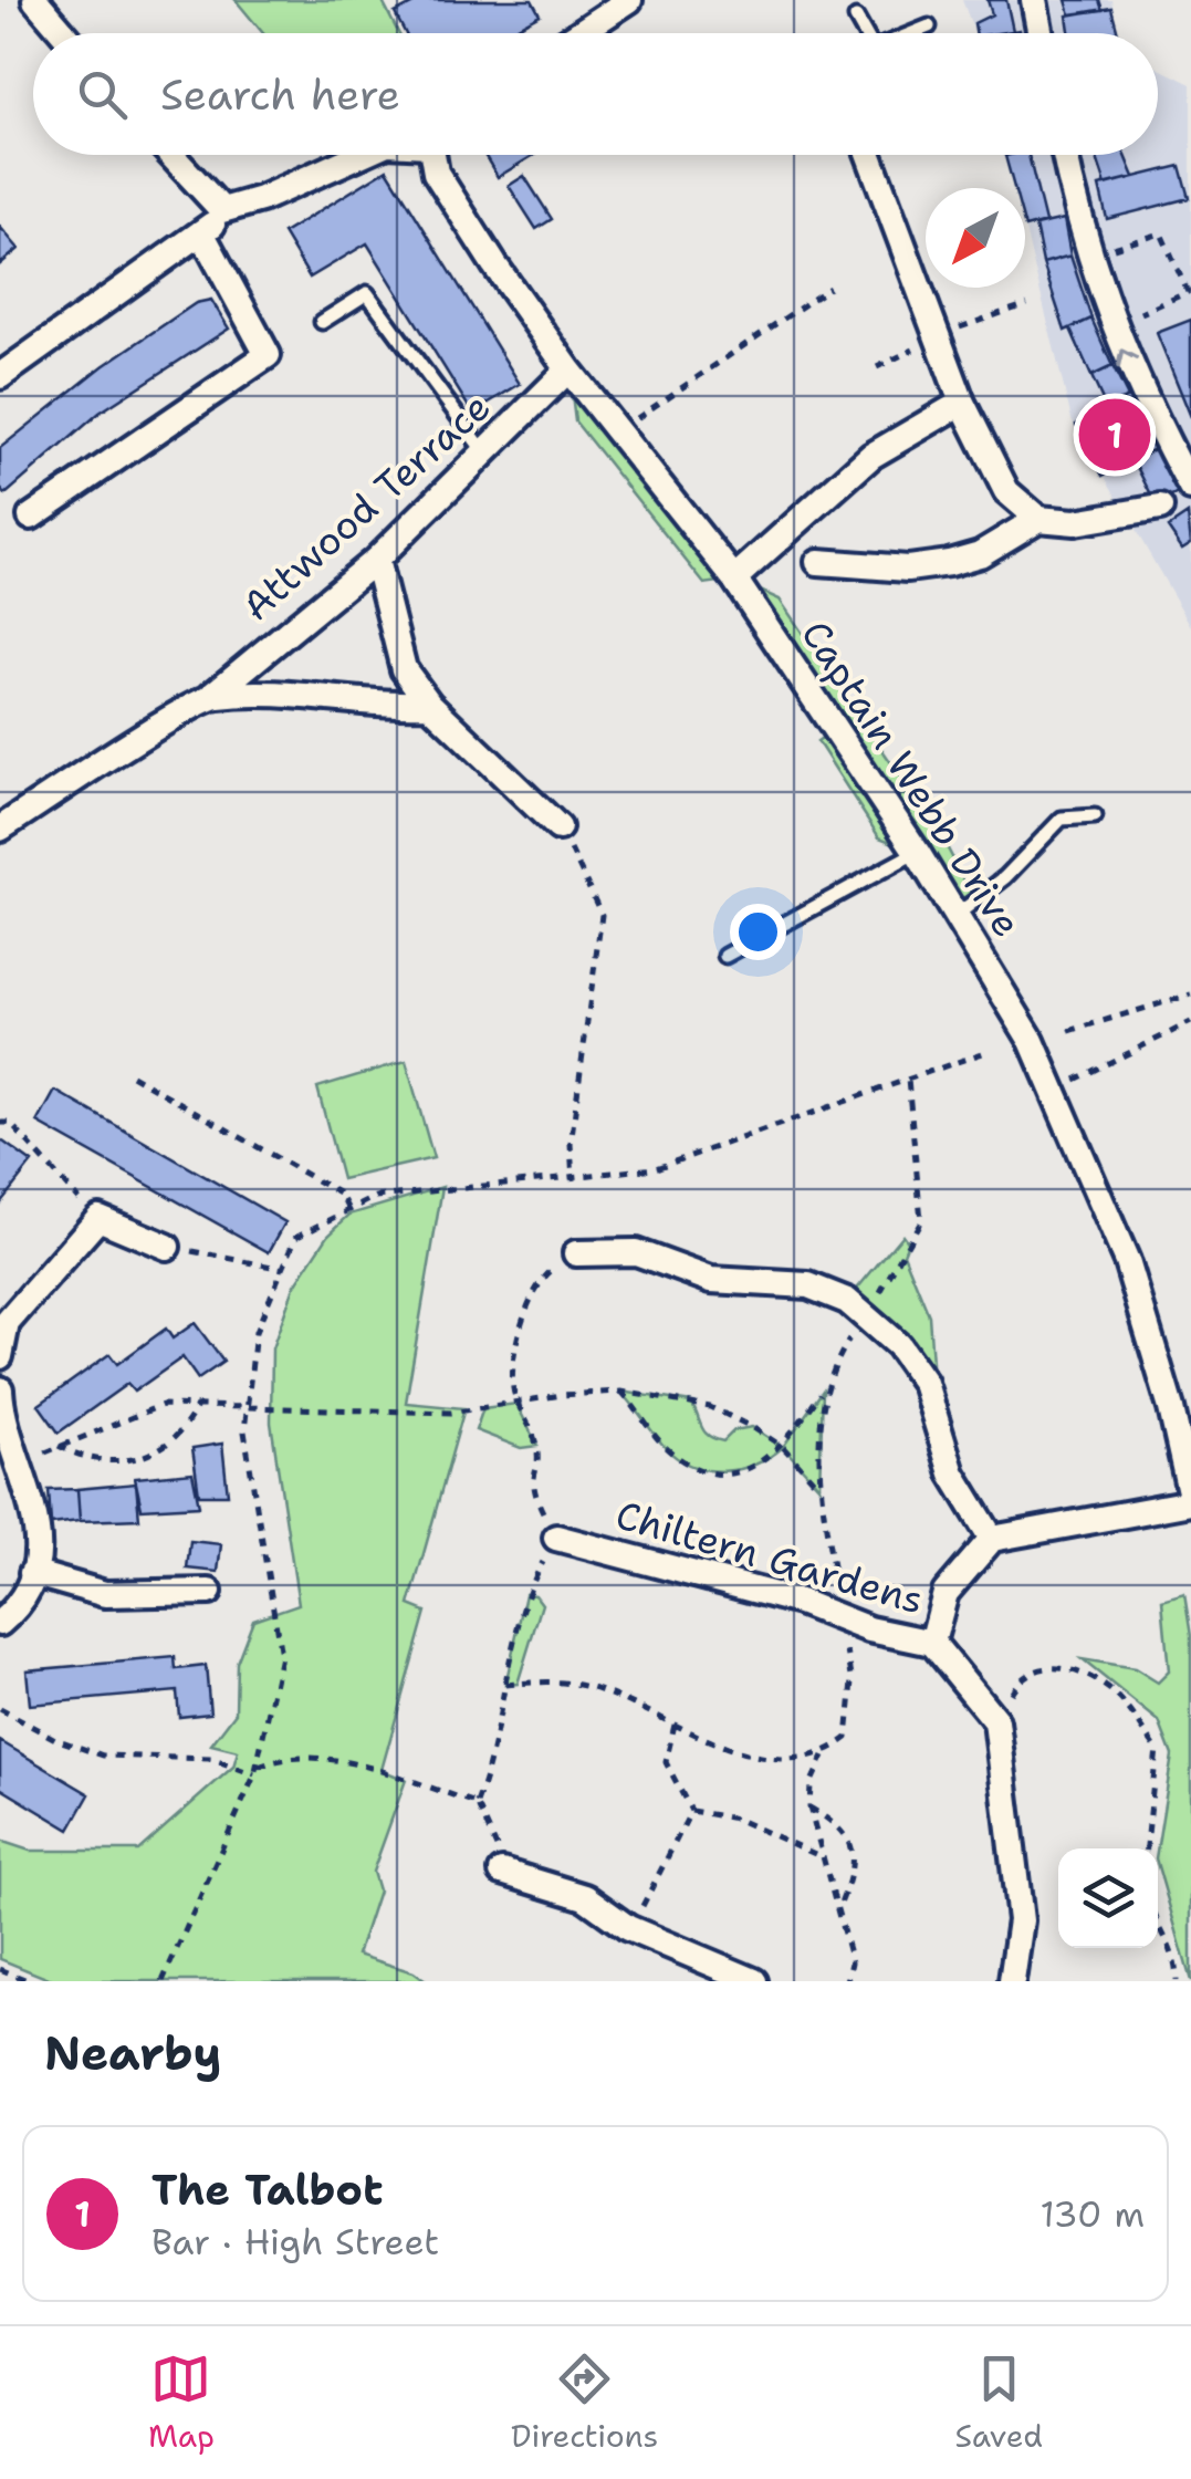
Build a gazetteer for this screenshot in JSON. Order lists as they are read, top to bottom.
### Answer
{
  "streets": {
    "street": ["Attwood Terrace", "Captain Webb Drive", "Chiltern Gardens"]
  },
  "crossings": [
    ["Attwood Terrace", "Captain Webb Drive"]
  ],
  "north": "bottom left",
  "page": {
    "search": "Search here",
    "pins": "1",
    "heading": "Nearby",
    "list": [
      {
        "mark": "1",
        "name": "The Talbot",
        "note": "Bar · High Street",
        "value": "130 m"
      }
    ],
    "nav": ["Map", "Directions", "Saved"]
  }
}
